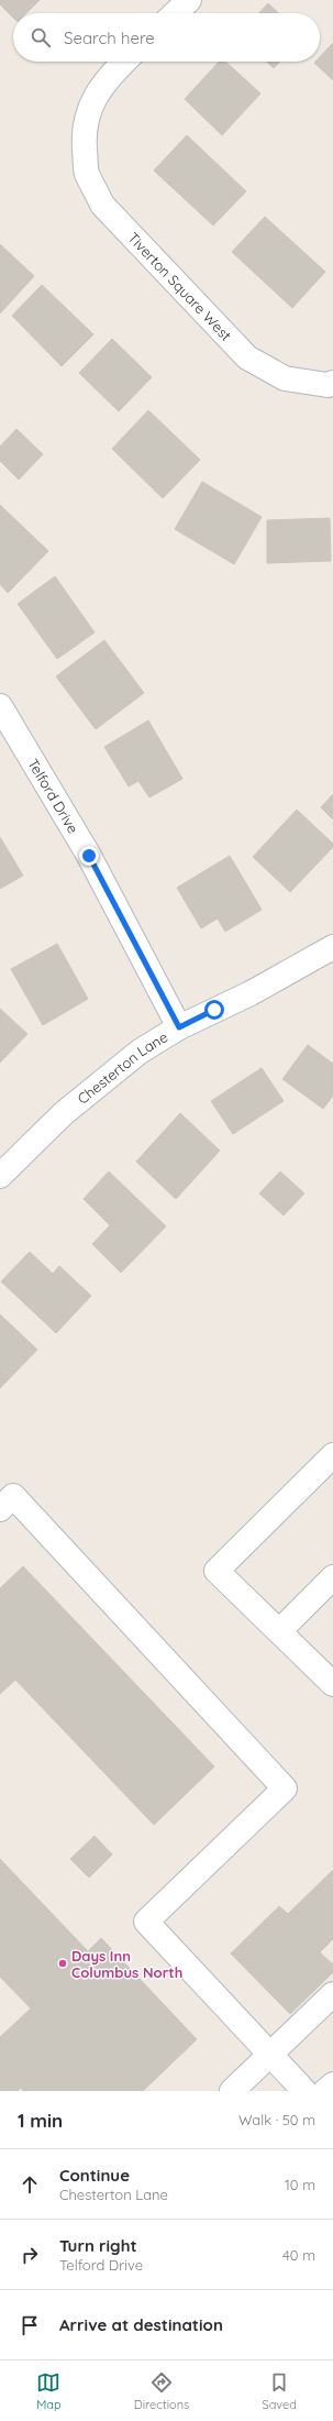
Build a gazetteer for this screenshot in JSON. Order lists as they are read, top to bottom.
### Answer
{
  "streets": {
    "street": ["Tiverton Square West", "Telford Drive", "Chesterton Lane"]
  },
  "crossings": [
    ["Telford Drive", "Chesterton Lane"]
  ],
  "places": ["Days Inn Columbus North"],
  "page": {
    "search": "Search here",
    "heading": ["1 min", "Walk · 50 m"],
    "list": [
      ["Continue", "Chesterton Lane", "10 m"],
      ["Turn right", "Telford Drive", "40 m"],
      "Arrive at destination"
    ],
    "nav": ["Map", "Directions", "Saved"]
  }
}
